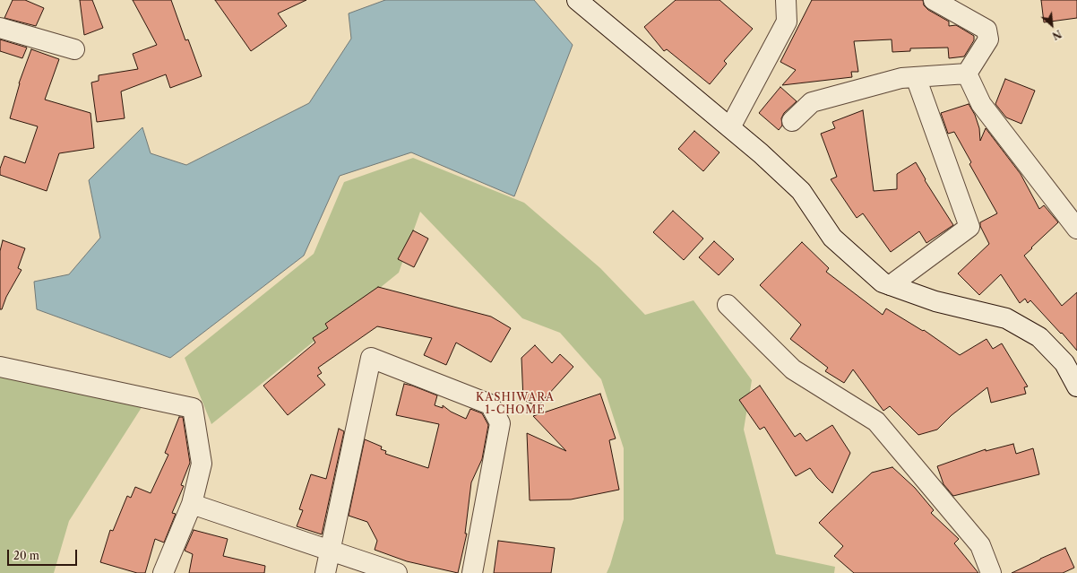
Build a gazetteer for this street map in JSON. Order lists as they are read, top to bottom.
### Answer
{
  "districts": ["KASHIWARA 1-CHOME"],
  "scale_bar": "20 m",
  "north": "bottom right"
}
